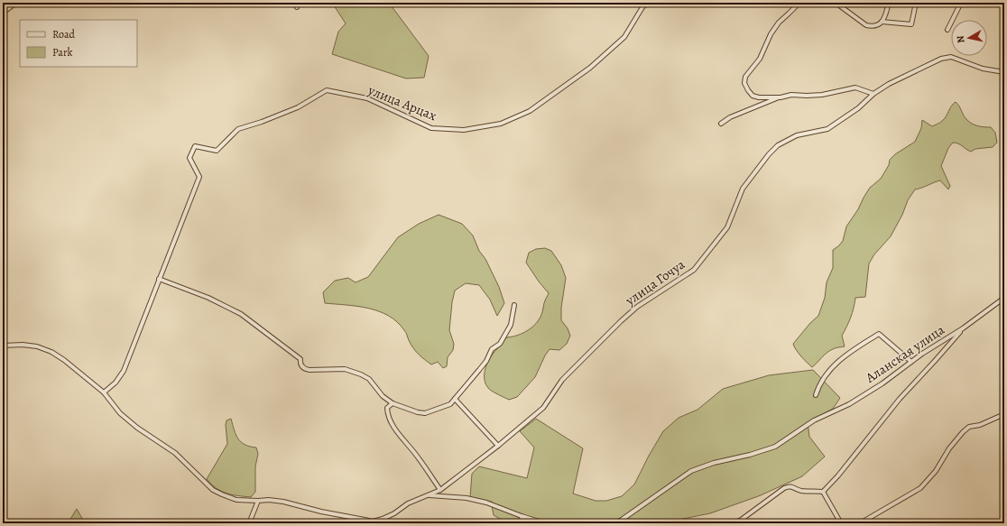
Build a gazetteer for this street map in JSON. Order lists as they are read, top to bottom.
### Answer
{
  "streets": {
    "street": ["улица Арцах", "улица Гочуа", "Аланская улица"]
  },
  "legend": ["Road", "Park"],
  "north": "left"
}
